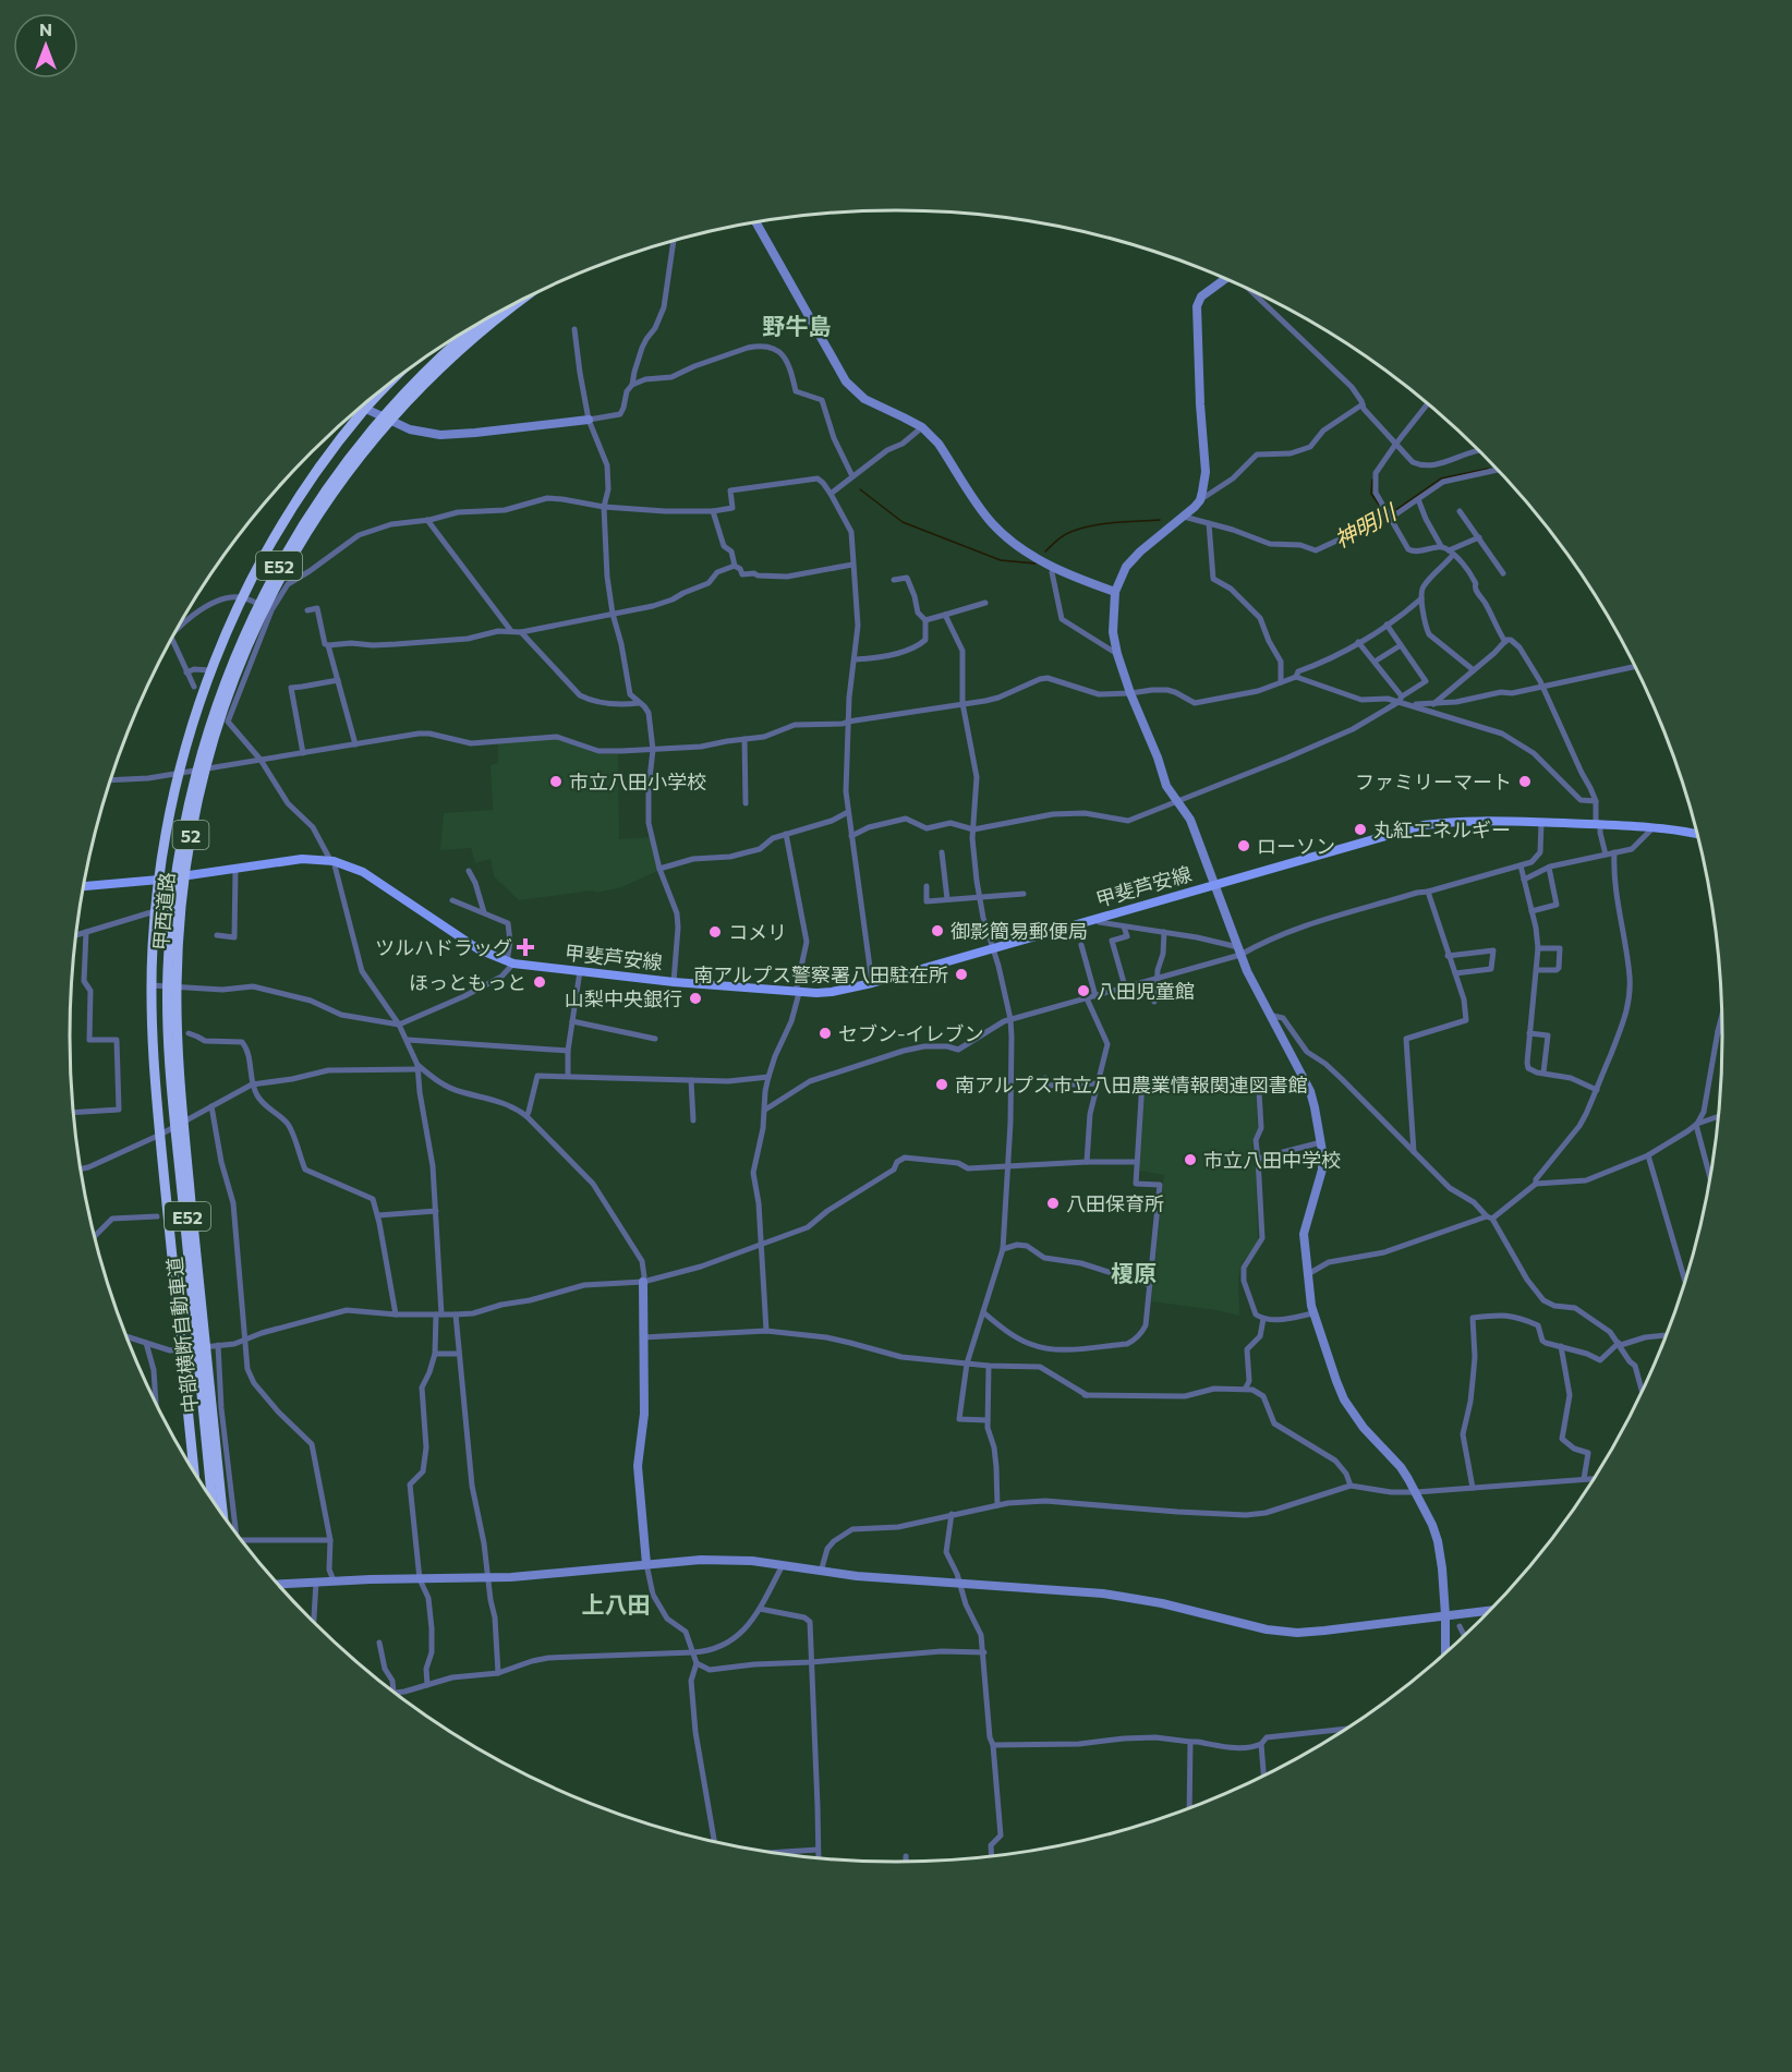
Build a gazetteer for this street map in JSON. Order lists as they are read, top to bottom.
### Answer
{
  "streets": {
    "highway": [
      "E52",
      "52",
      "甲西道路",
      "中部横断自動車道"
    ],
    "main road": ["甲斐芦安線"]
  },
  "crossings": [
    ["甲斐芦安線", "甲西道路"]
  ],
  "districts": ["野牛島", "榎原", "上八田"],
  "water": ["神明川"],
  "places": {
    "other": [
      "市立八田小学校",
      "ファミリーマート",
      "丸紅エネルギー",
      "ローソン",
      "御影簡易郵便局",
      "コメリ",
      "南アルプス警察署八田駐在所",
      "ほっともっと",
      "八田児童館",
      "山梨中央銀行",
      "セブン-イレブン",
      "南アルプス市立八田農業情報関連図書館",
      "市立八田中学校",
      "八田保育所"
    ],
    "health": ["ツルハドラッグ"]
  },
  "north": "top"
}
